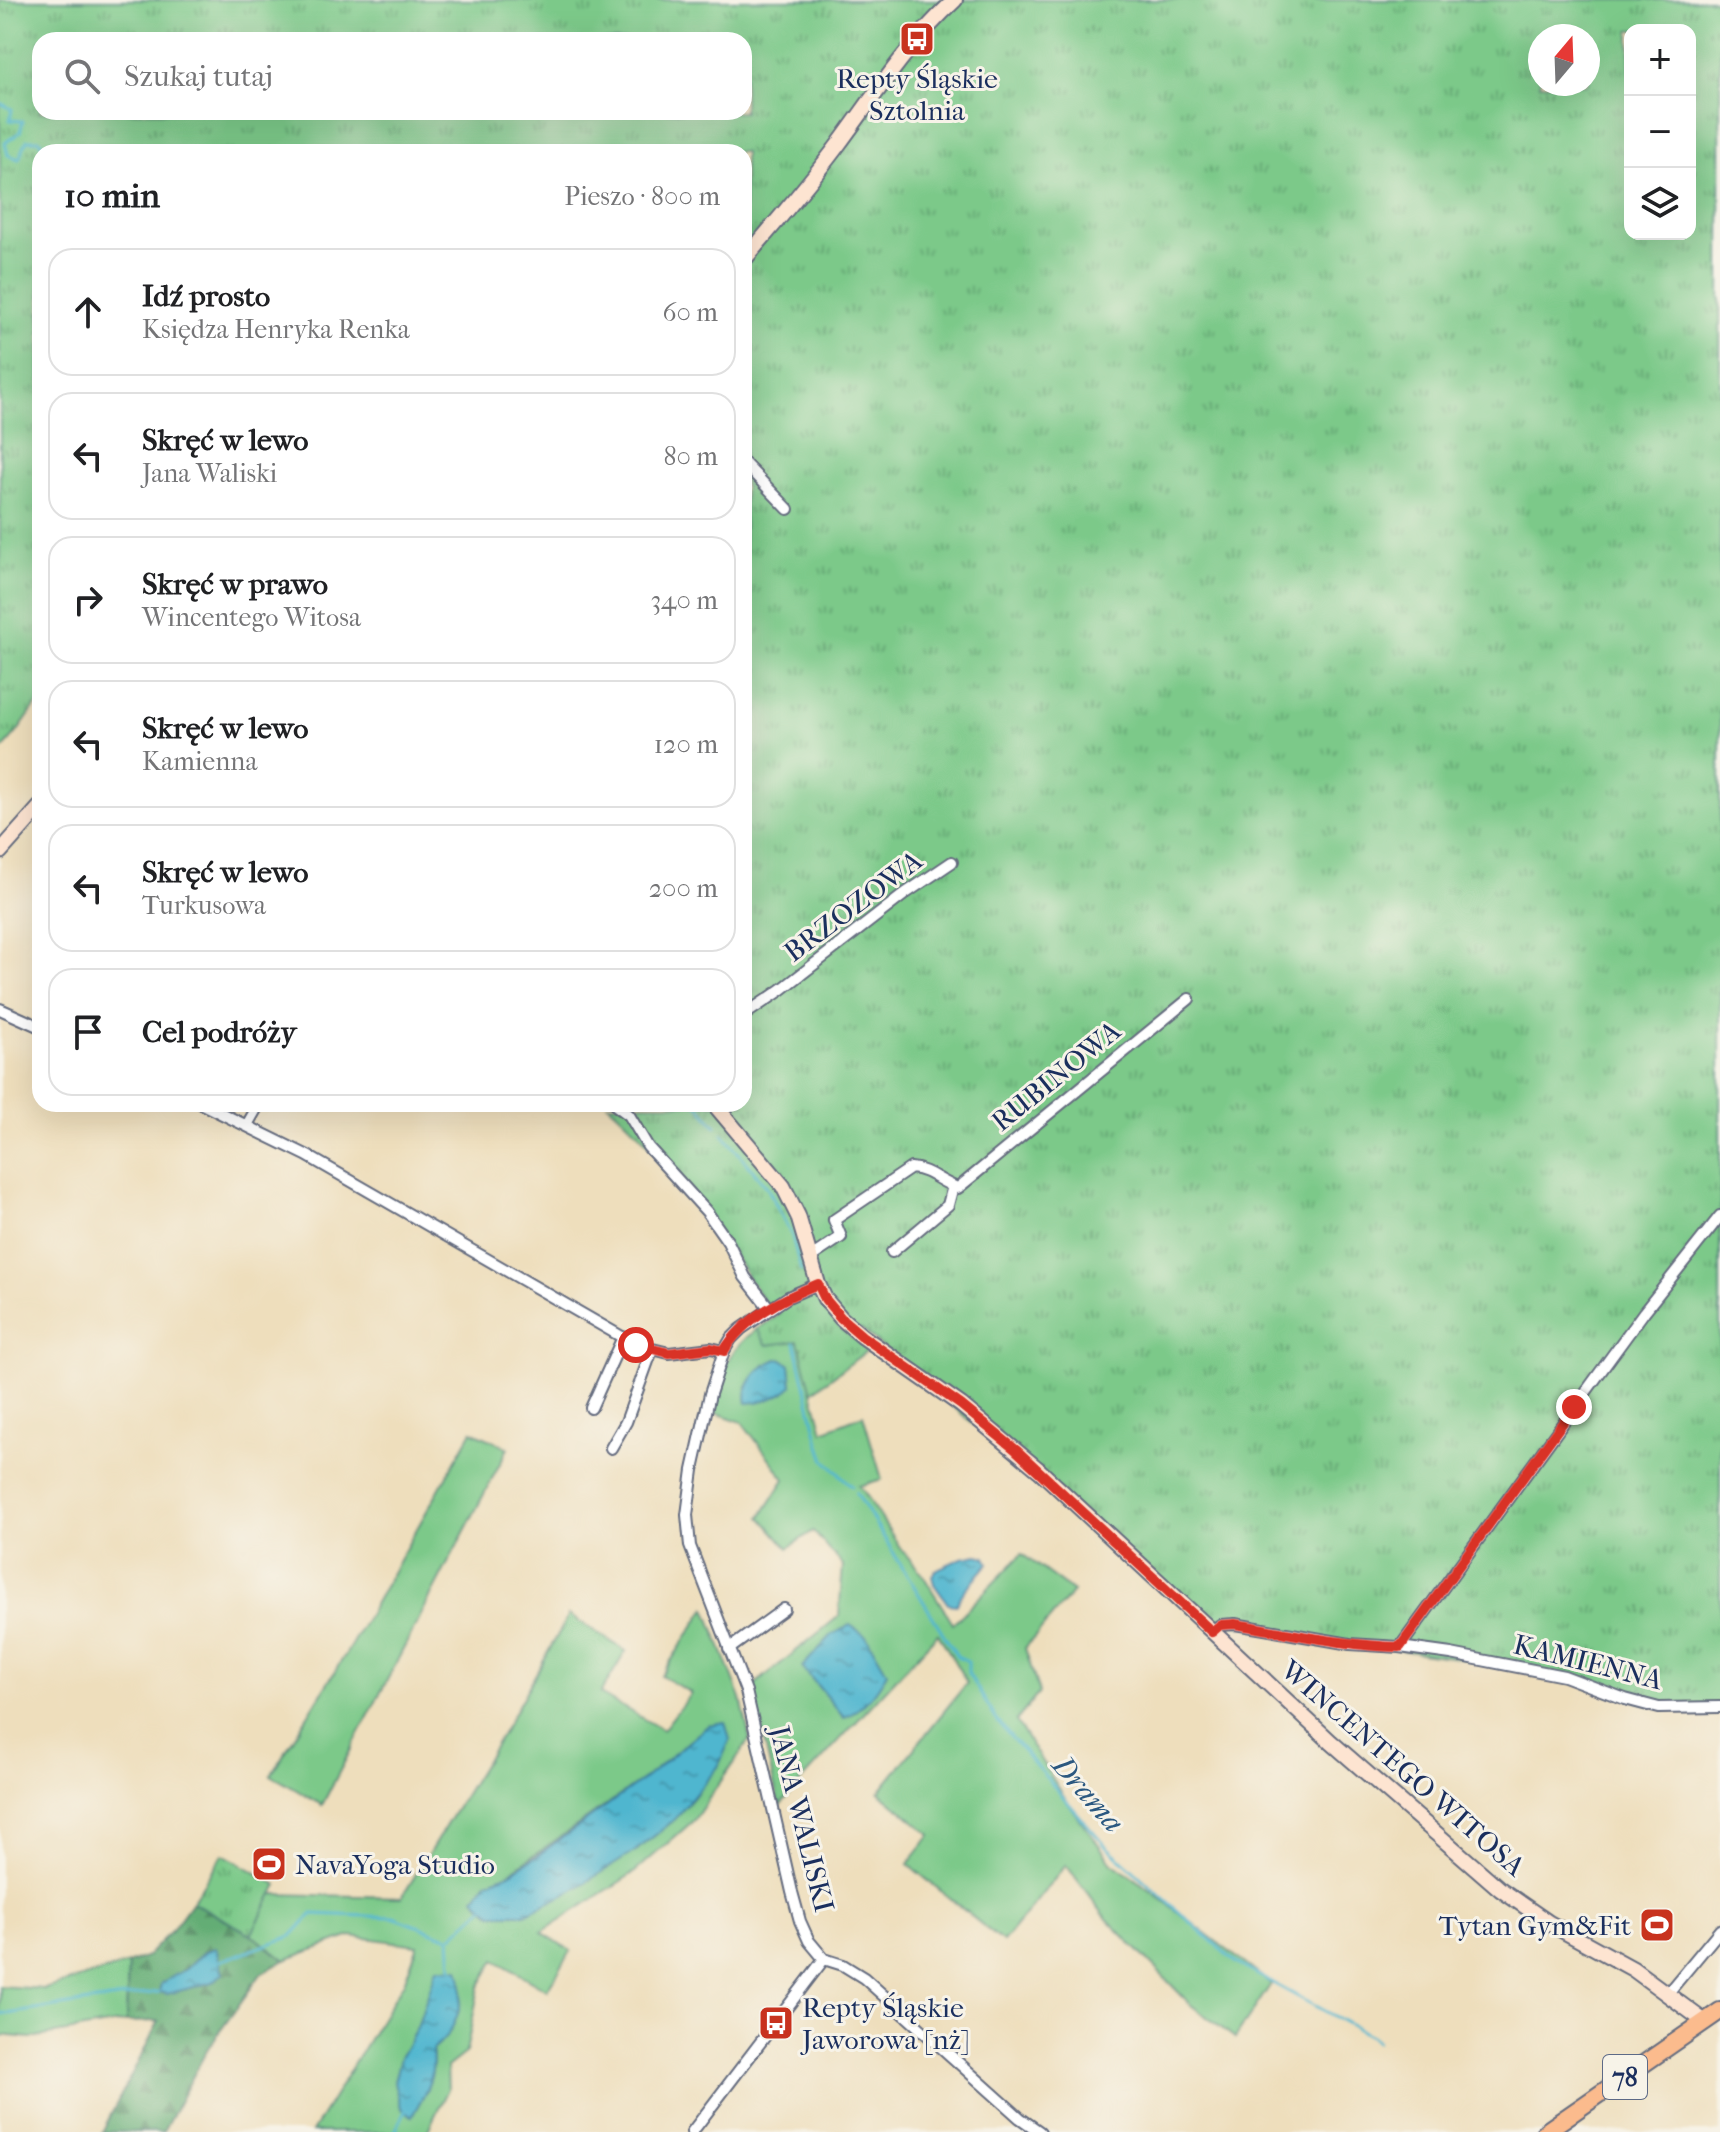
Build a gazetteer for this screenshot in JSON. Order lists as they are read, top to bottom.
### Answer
{
  "streets": {
    "main road": ["78"],
    "street": [
      "BRZOZOWA",
      "RUBINOWA",
      "KAMIENNA",
      "WINCENTEGO WITOSA",
      "JANA WALISKI"
    ]
  },
  "crossings": [
    ["KAMIENNA", "WINCENTEGO WITOSA"],
    ["WINCENTEGO WITOSA", "JANA WALISKI"],
    ["WINCENTEGO WITOSA", "78"]
  ],
  "water": ["Drama"],
  "places": {
    "bus stop": ["Repty Śląskie Sztolnia", "Repty Śląskie Jaworowa [nż]"],
    "sports": ["NavaYoga Studio", "Tytan Gym&Fit"]
  },
  "north": "top",
  "page": {
    "map_buttons": ["+", "−"],
    "search": "Szukaj tutaj",
    "heading": ["10 min", "Pieszo · 800 m"],
    "list": [
      ["Idź prosto", "Księdza Henryka Renka", "60 m"],
      ["Skręć w lewo", "Jana Waliski", "80 m"],
      ["Skręć w prawo", "Wincentego Witosa", "340 m"],
      ["Skręć w lewo", "Kamienna", "120 m"],
      ["Skręć w lewo", "Turkusowa", "200 m"],
      "Cel podróży"
    ]
  }
}
